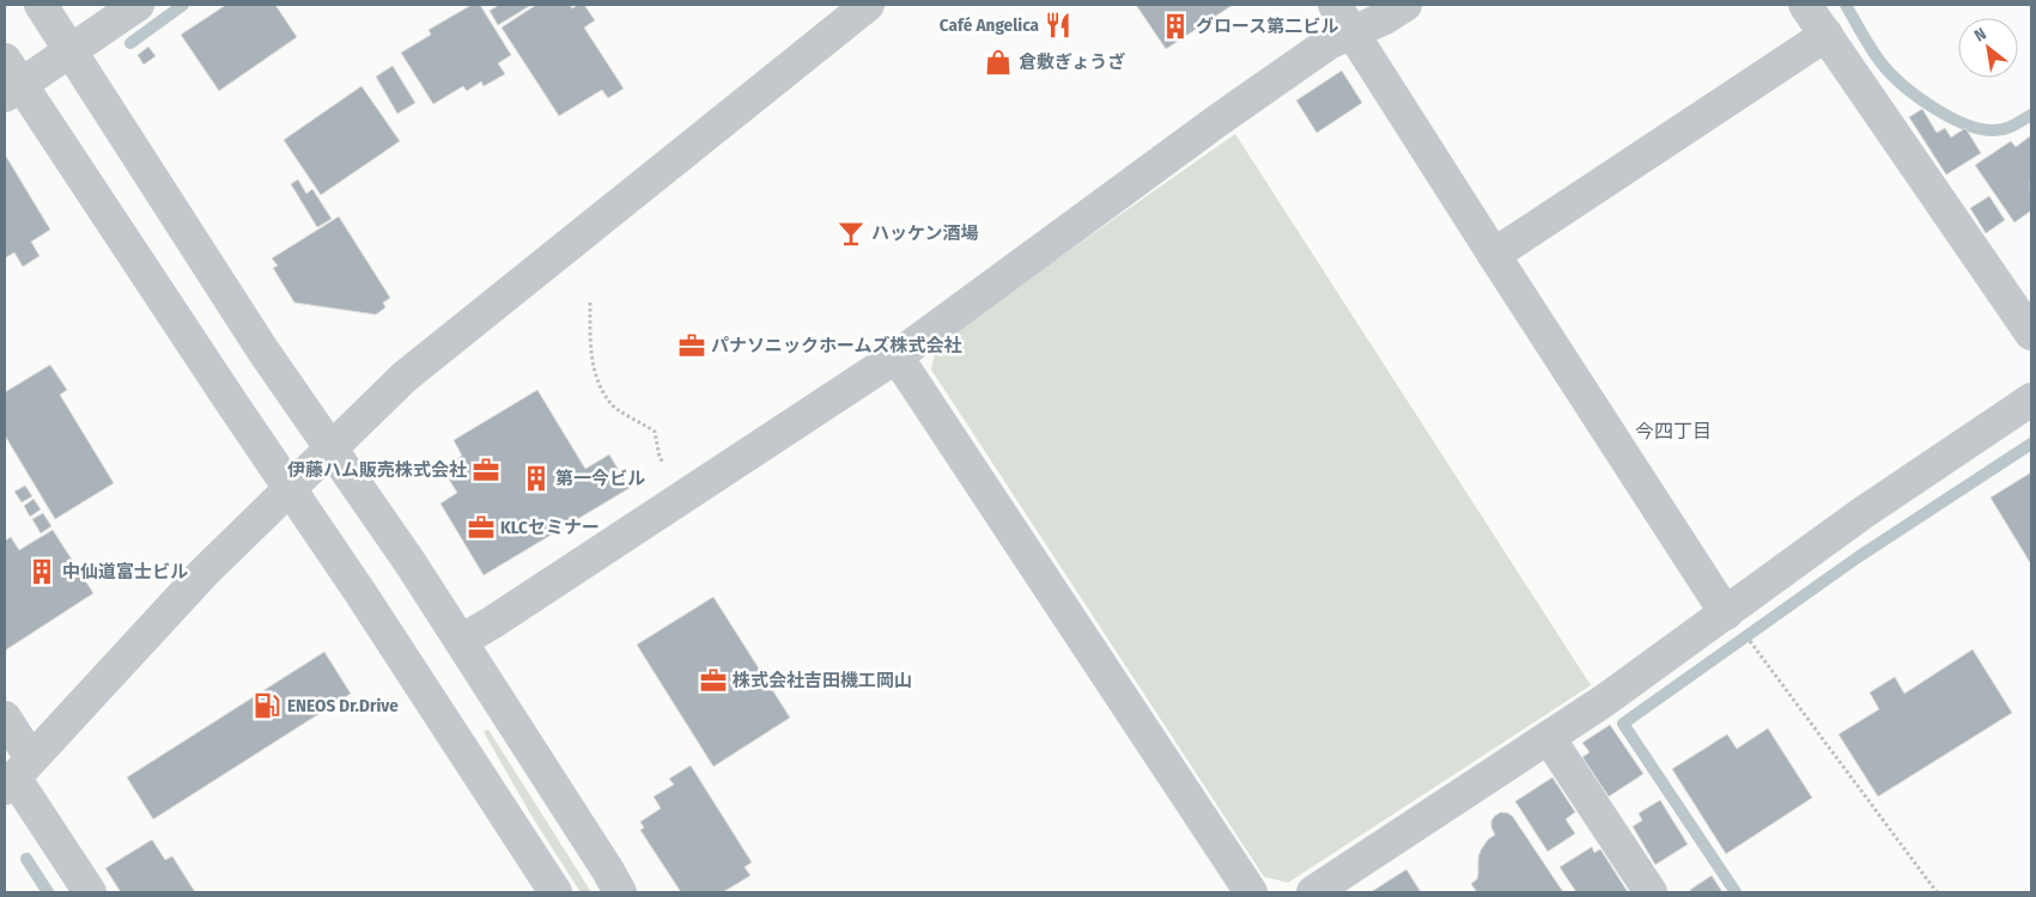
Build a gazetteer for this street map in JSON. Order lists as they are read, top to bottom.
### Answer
{
  "districts": ["今四丁目"],
  "places": {
    "restaurant": ["Café Angelica"],
    "building": ["グロース第二ビル", "第一今ビル", "中仙道富士ビル"],
    "shop": ["倉敷ぎょうざ"],
    "bar": ["ハッケン酒場"],
    "office": [
      "パナソニックホームズ株式会社",
      "伊藤ハム販売株式会社",
      "KLCセミナー",
      "株式会社吉田機工岡山"
    ],
    "fuel station": ["ENEOS Dr.Drive"]
  },
  "north": "top left"
}
